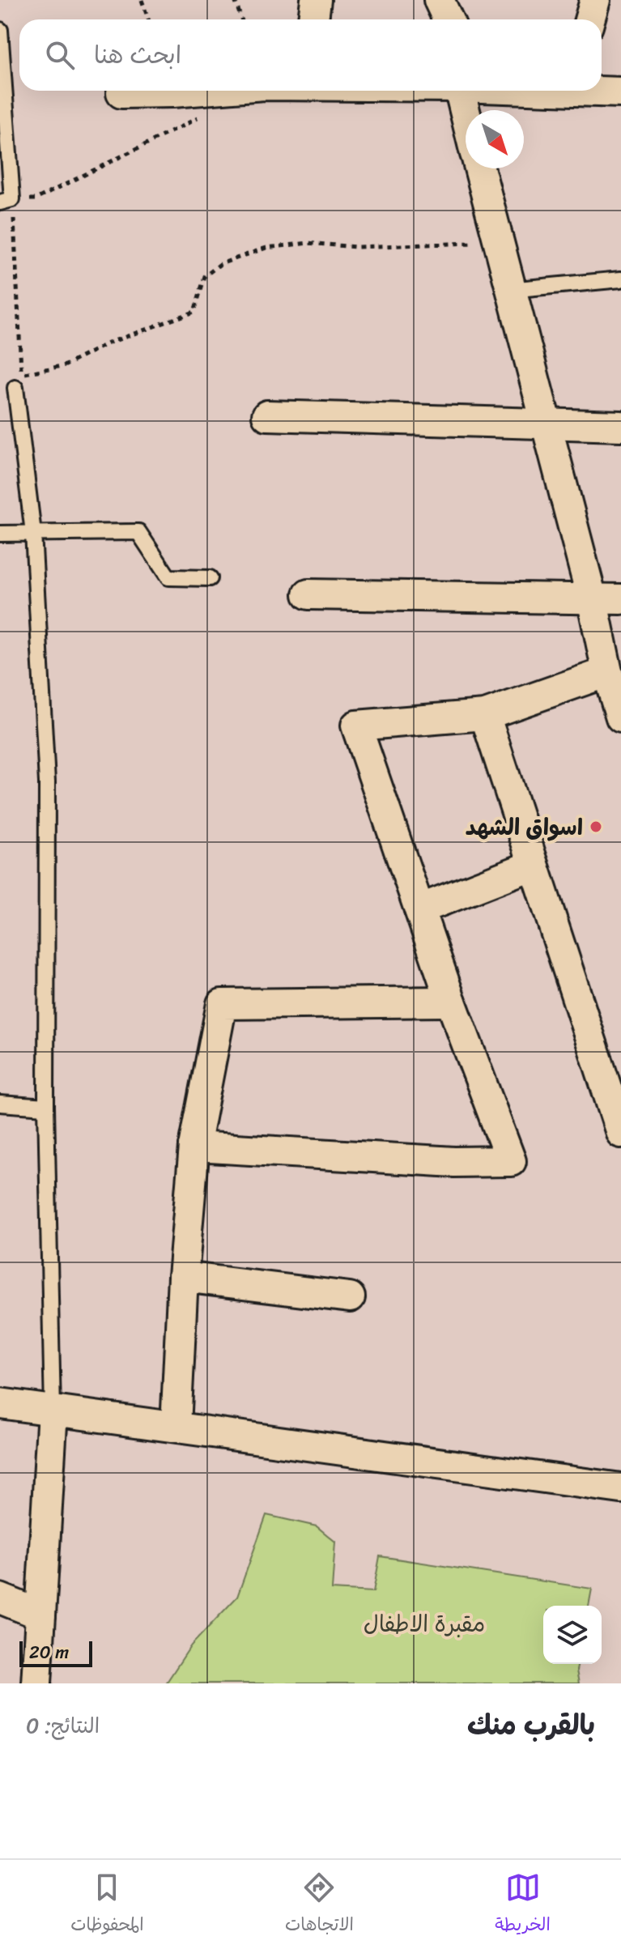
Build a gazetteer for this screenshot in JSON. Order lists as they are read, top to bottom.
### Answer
{
  "parks": ["مقبرة الاطفال"],
  "places": ["اسواق الشهد"],
  "scale_bar": "20 m",
  "north": "bottom right",
  "page": {
    "search": "ابحث هنا",
    "scale": "20 m",
    "heading": ["بالقرب منك", "النتائج: 0"],
    "nav": ["الخريطة", "الاتجاهات", "المحفوظات"]
  }
}
